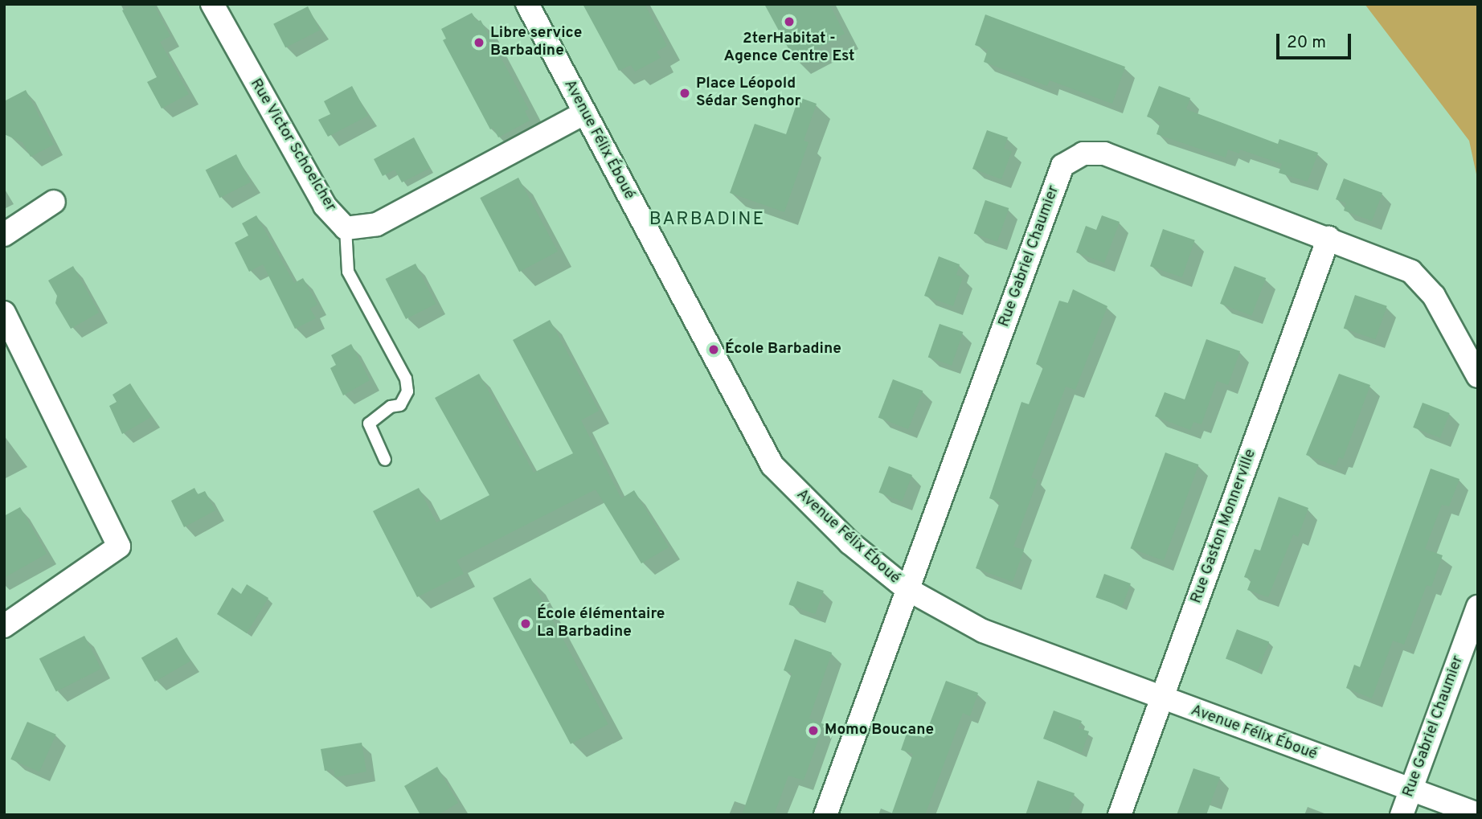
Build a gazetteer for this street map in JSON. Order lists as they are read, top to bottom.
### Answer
{
  "streets": {
    "street": [
      "Avenue Félix Éboué",
      "Rue Victor Schoelcher",
      "Rue Gabriel Chaumier",
      "Rue Gaston Monnerville"
    ]
  },
  "crossings": [
    ["Avenue Félix Éboué", "Rue Victor Schoelcher"],
    ["Avenue Félix Éboué", "Rue Gabriel Chaumier"],
    ["Avenue Félix Éboué", "Rue Gaston Monnerville"],
    ["Rue Gabriel Chaumier", "Rue Gaston Monnerville"]
  ],
  "districts": ["BARBADINE"],
  "places": [
    "2terHabitat - Agence Centre Est",
    "Libre service Barbadine",
    "Place Léopold Sédar Senghor",
    "École Barbadine",
    "École élémentaire La Barbadine",
    "Momo Boucane"
  ],
  "scale_bar": "20 m"
}
